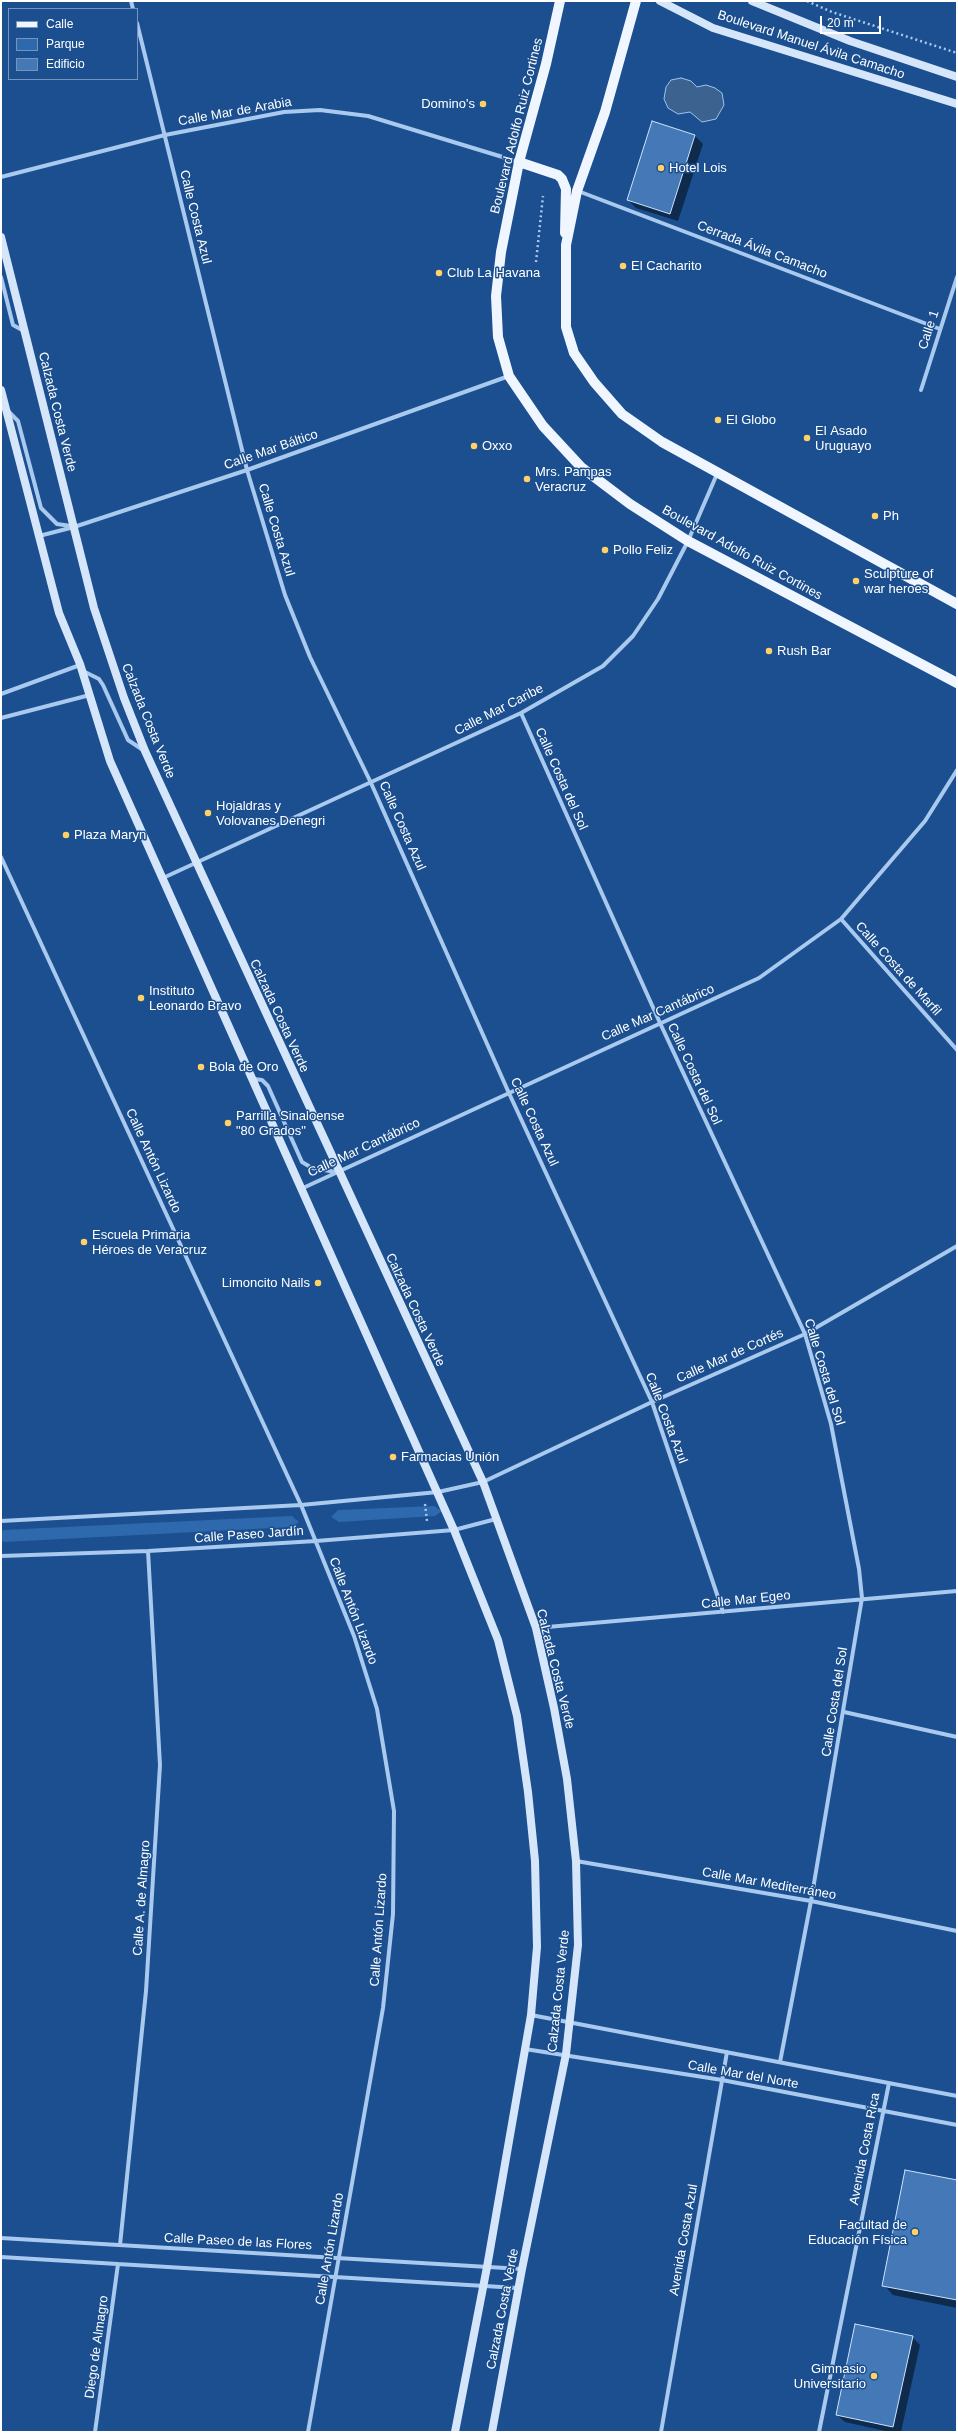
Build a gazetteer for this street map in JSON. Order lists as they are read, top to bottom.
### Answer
{
  "streets": {
    "main road": ["Boulevard Manuel Ávila Camacho", "Boulevard Adolfo Ruiz Cortines", "Calzada Costa Verde"],
    "street": [
      "Calle Mar de Arabia",
      "Calle Costa Azul",
      "Cerrada Ávila Camacho",
      "Calle 1",
      "Calle Mar Báltico",
      "Calle Mar Caribe",
      "Calle Costa del Sol",
      "Calle Costa de Marfil",
      "Calle Mar Cantábrico",
      "Calle Antón Lizardo",
      "Calle Mar de Cortés",
      "Calle Paseo Jardín",
      "Calle Mar Egeo",
      "Calle Mar Mediterráneo",
      "Calle A. de Almagro",
      "Calle Mar del Norte",
      "Avenida Costa Rica",
      "Avenida Costa Azul",
      "Calle Paseo de las Flores",
      "Diego de Almagro"
    ]
  },
  "crossings": [
    ["Calle Mar de Arabia", "Boulevard Adolfo Ruiz Cortines"],
    ["Calle Mar de Arabia", "Calle Costa Azul"],
    ["Boulevard Adolfo Ruiz Cortines", "Calle Mar Báltico"],
    ["Boulevard Adolfo Ruiz Cortines", "Calle Mar Caribe"],
    ["Calle Costa Azul", "Calle Mar Báltico"],
    ["Calle Costa Azul", "Calle Mar Caribe"],
    ["Calle Costa Azul", "Calle Mar Cantábrico"],
    ["Calle Costa Azul", "Calle Mar de Cortés"],
    ["Calle Costa Azul", "Calle Mar Egeo"],
    ["Cerrada Ávila Camacho", "Calle 1"],
    ["Calzada Costa Verde", "Calle Mar Báltico"],
    ["Calzada Costa Verde", "Calle Mar Caribe"],
    ["Calzada Costa Verde", "Calle Mar Cantábrico"],
    ["Calzada Costa Verde", "Calle Mar de Cortés"],
    ["Calzada Costa Verde", "Calle Paseo Jardín"],
    ["Calzada Costa Verde", "Calle Mar Egeo"],
    ["Calzada Costa Verde", "Calle Mar Mediterráneo"],
    ["Calzada Costa Verde", "Calle Mar del Norte"],
    ["Calzada Costa Verde", "Calle Paseo de las Flores"],
    ["Calle Mar Caribe", "Calle Costa del Sol"],
    ["Calle Costa del Sol", "Calle Mar Cantábrico"],
    ["Calle Costa del Sol", "Calle Mar de Cortés"],
    ["Calle Costa del Sol", "Calle Mar Egeo"],
    ["Calle Costa del Sol", "Calle Mar Mediterráneo"],
    ["Calle Costa del Sol", "Calle Mar del Norte"],
    ["Calle Costa de Marfil", "Calle Mar Cantábrico"],
    ["Calle Antón Lizardo", "Calle Paseo Jardín"],
    ["Calle Antón Lizardo", "Calle Paseo de las Flores"],
    ["Calle Mar de Cortés", "Calle Paseo Jardín"],
    ["Calle Paseo Jardín", "Calle A. de Almagro"],
    ["Calle A. de Almagro", "Calle Paseo de las Flores"],
    ["Calle Mar del Norte", "Avenida Costa Rica"],
    ["Calle Mar del Norte", "Avenida Costa Azul"]
  ],
  "places": [
    "Domino's",
    "Hotel Lois",
    "El Cacharito",
    "Club La Havana",
    "El Globo",
    "El Asado Uruguayo",
    "Oxxo",
    "Mrs. Pampas Veracruz",
    "Ph",
    "Pollo Feliz",
    "Sculpture of war heroes",
    "Rush Bar",
    "Hojaldras y Volovanes Denegri",
    "Plaza Maryn",
    "Instituto Leonardo Bravo",
    "Bola de Oro",
    "Parrilla Sinaloense \"80 Grados\"",
    "Escuela Primaria Héroes de Veracruz",
    "Limoncito Nails",
    "Farmacias Unión",
    "Facultad de Educación Física",
    "Gimnasio Universitario"
  ],
  "legend": ["Calle", "Parque", "Edificio"],
  "scale_bar": "20 m"
}
